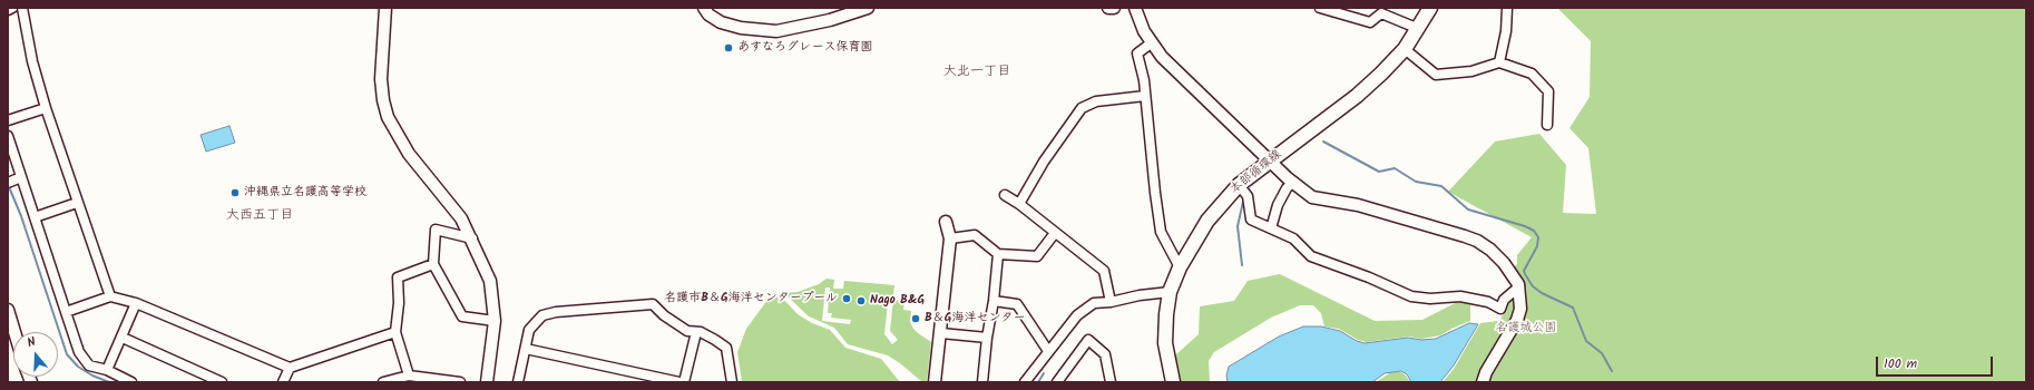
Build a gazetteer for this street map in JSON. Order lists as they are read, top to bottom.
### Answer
{
  "streets": {
    "main road": ["本部循環線"]
  },
  "districts": ["大北一丁目", "大西五丁目"],
  "parks": ["名護城公園"],
  "places": [
    "あすなろグレース保育園",
    "沖縄県立名護高等学校",
    "名護市B＆G海洋センタープール",
    "Nago B&G",
    "B＆G海洋センター"
  ],
  "scale_bar": "100 m",
  "north": "top"
}
